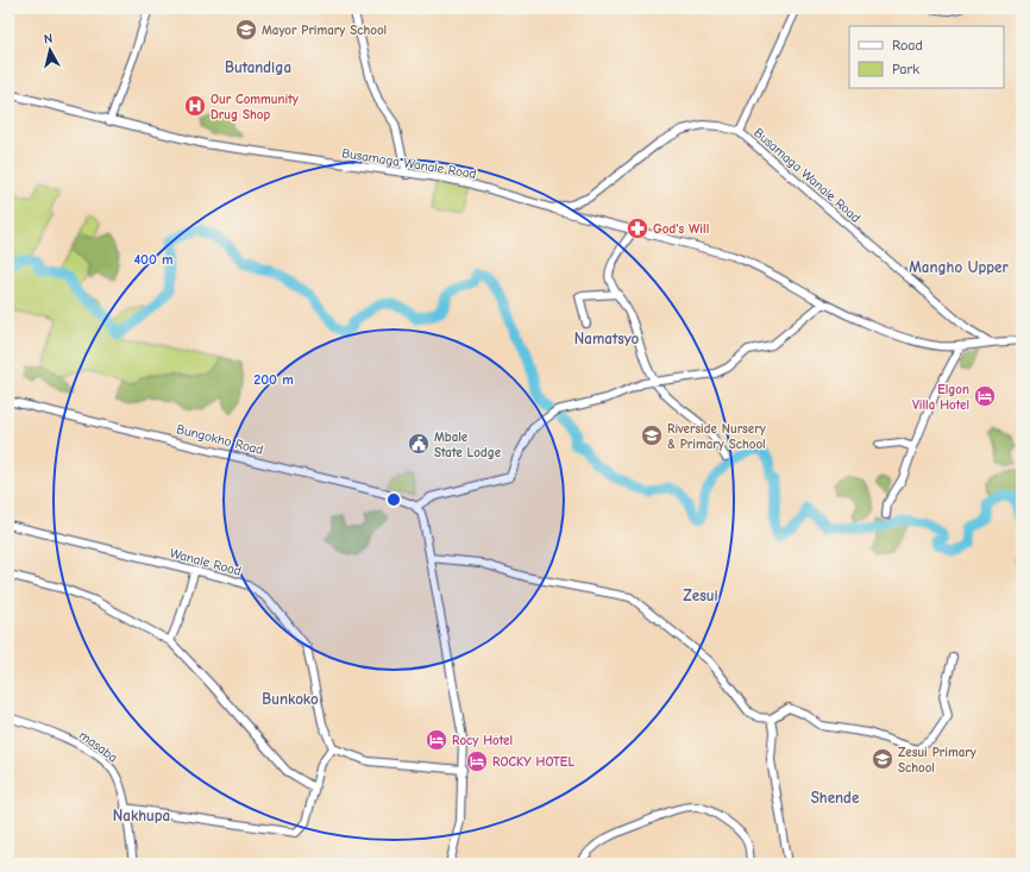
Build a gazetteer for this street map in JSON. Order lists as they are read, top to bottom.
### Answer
{
  "streets": {
    "street": [
      "Busamaga Wanale Road",
      "Bungokho Road",
      "Wanale Road",
      "masaba"
    ]
  },
  "districts": [
    "Butandiga",
    "Mangho Upper",
    "Namatsyo",
    "Zesui",
    "Bunkoko",
    "Shende",
    "Nakhupa"
  ],
  "places": {
    "school or university": ["Mayor Primary School", "Riverside Nursery & Primary School", "Zesui Primary School"],
    "hospital": ["Our Community Drug Shop"],
    "pharmacy": ["God's Will"],
    "hotel": ["Elgon Villa Hotel", "Rocy Hotel", "ROCKY HOTEL"],
    "public building": ["Mbale State Lodge"]
  },
  "legend": ["Road", "Park"],
  "north": "top",
  "rings": ["400 m", "200 m"]
}
